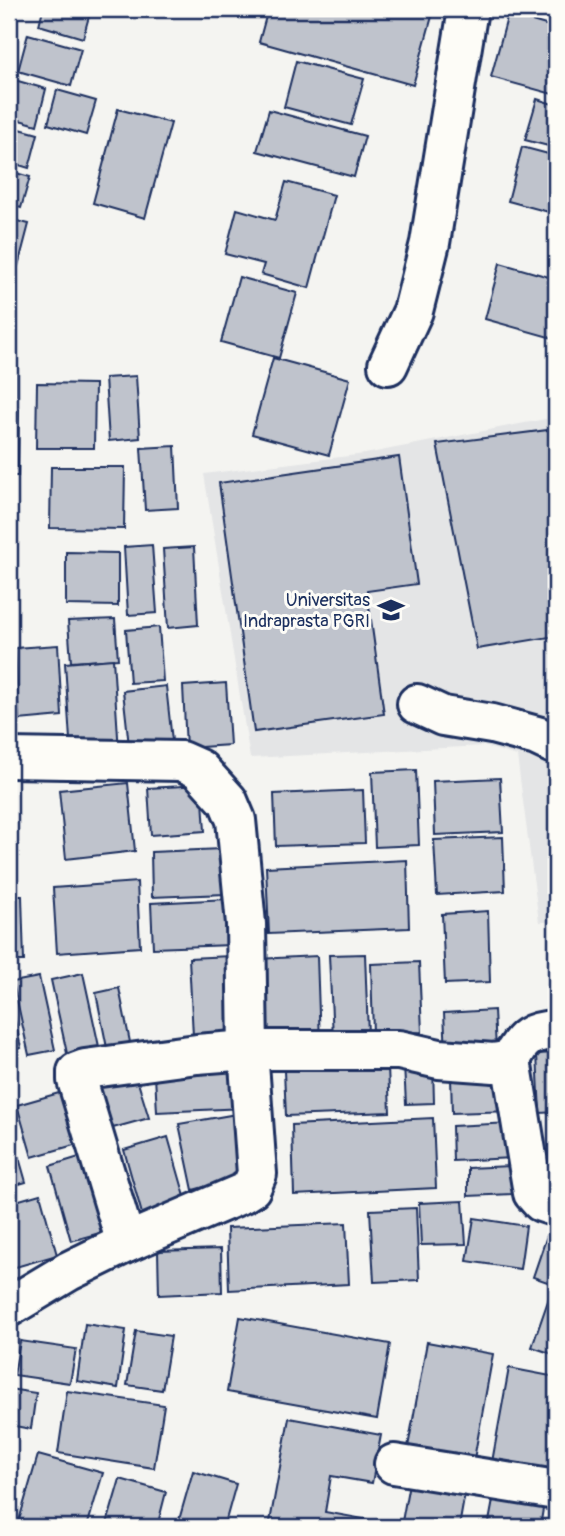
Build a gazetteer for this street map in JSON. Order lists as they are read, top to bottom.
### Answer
{
  "places": {
    "school or university": ["Universitas Indraprasta PGRI"]
  }
}
